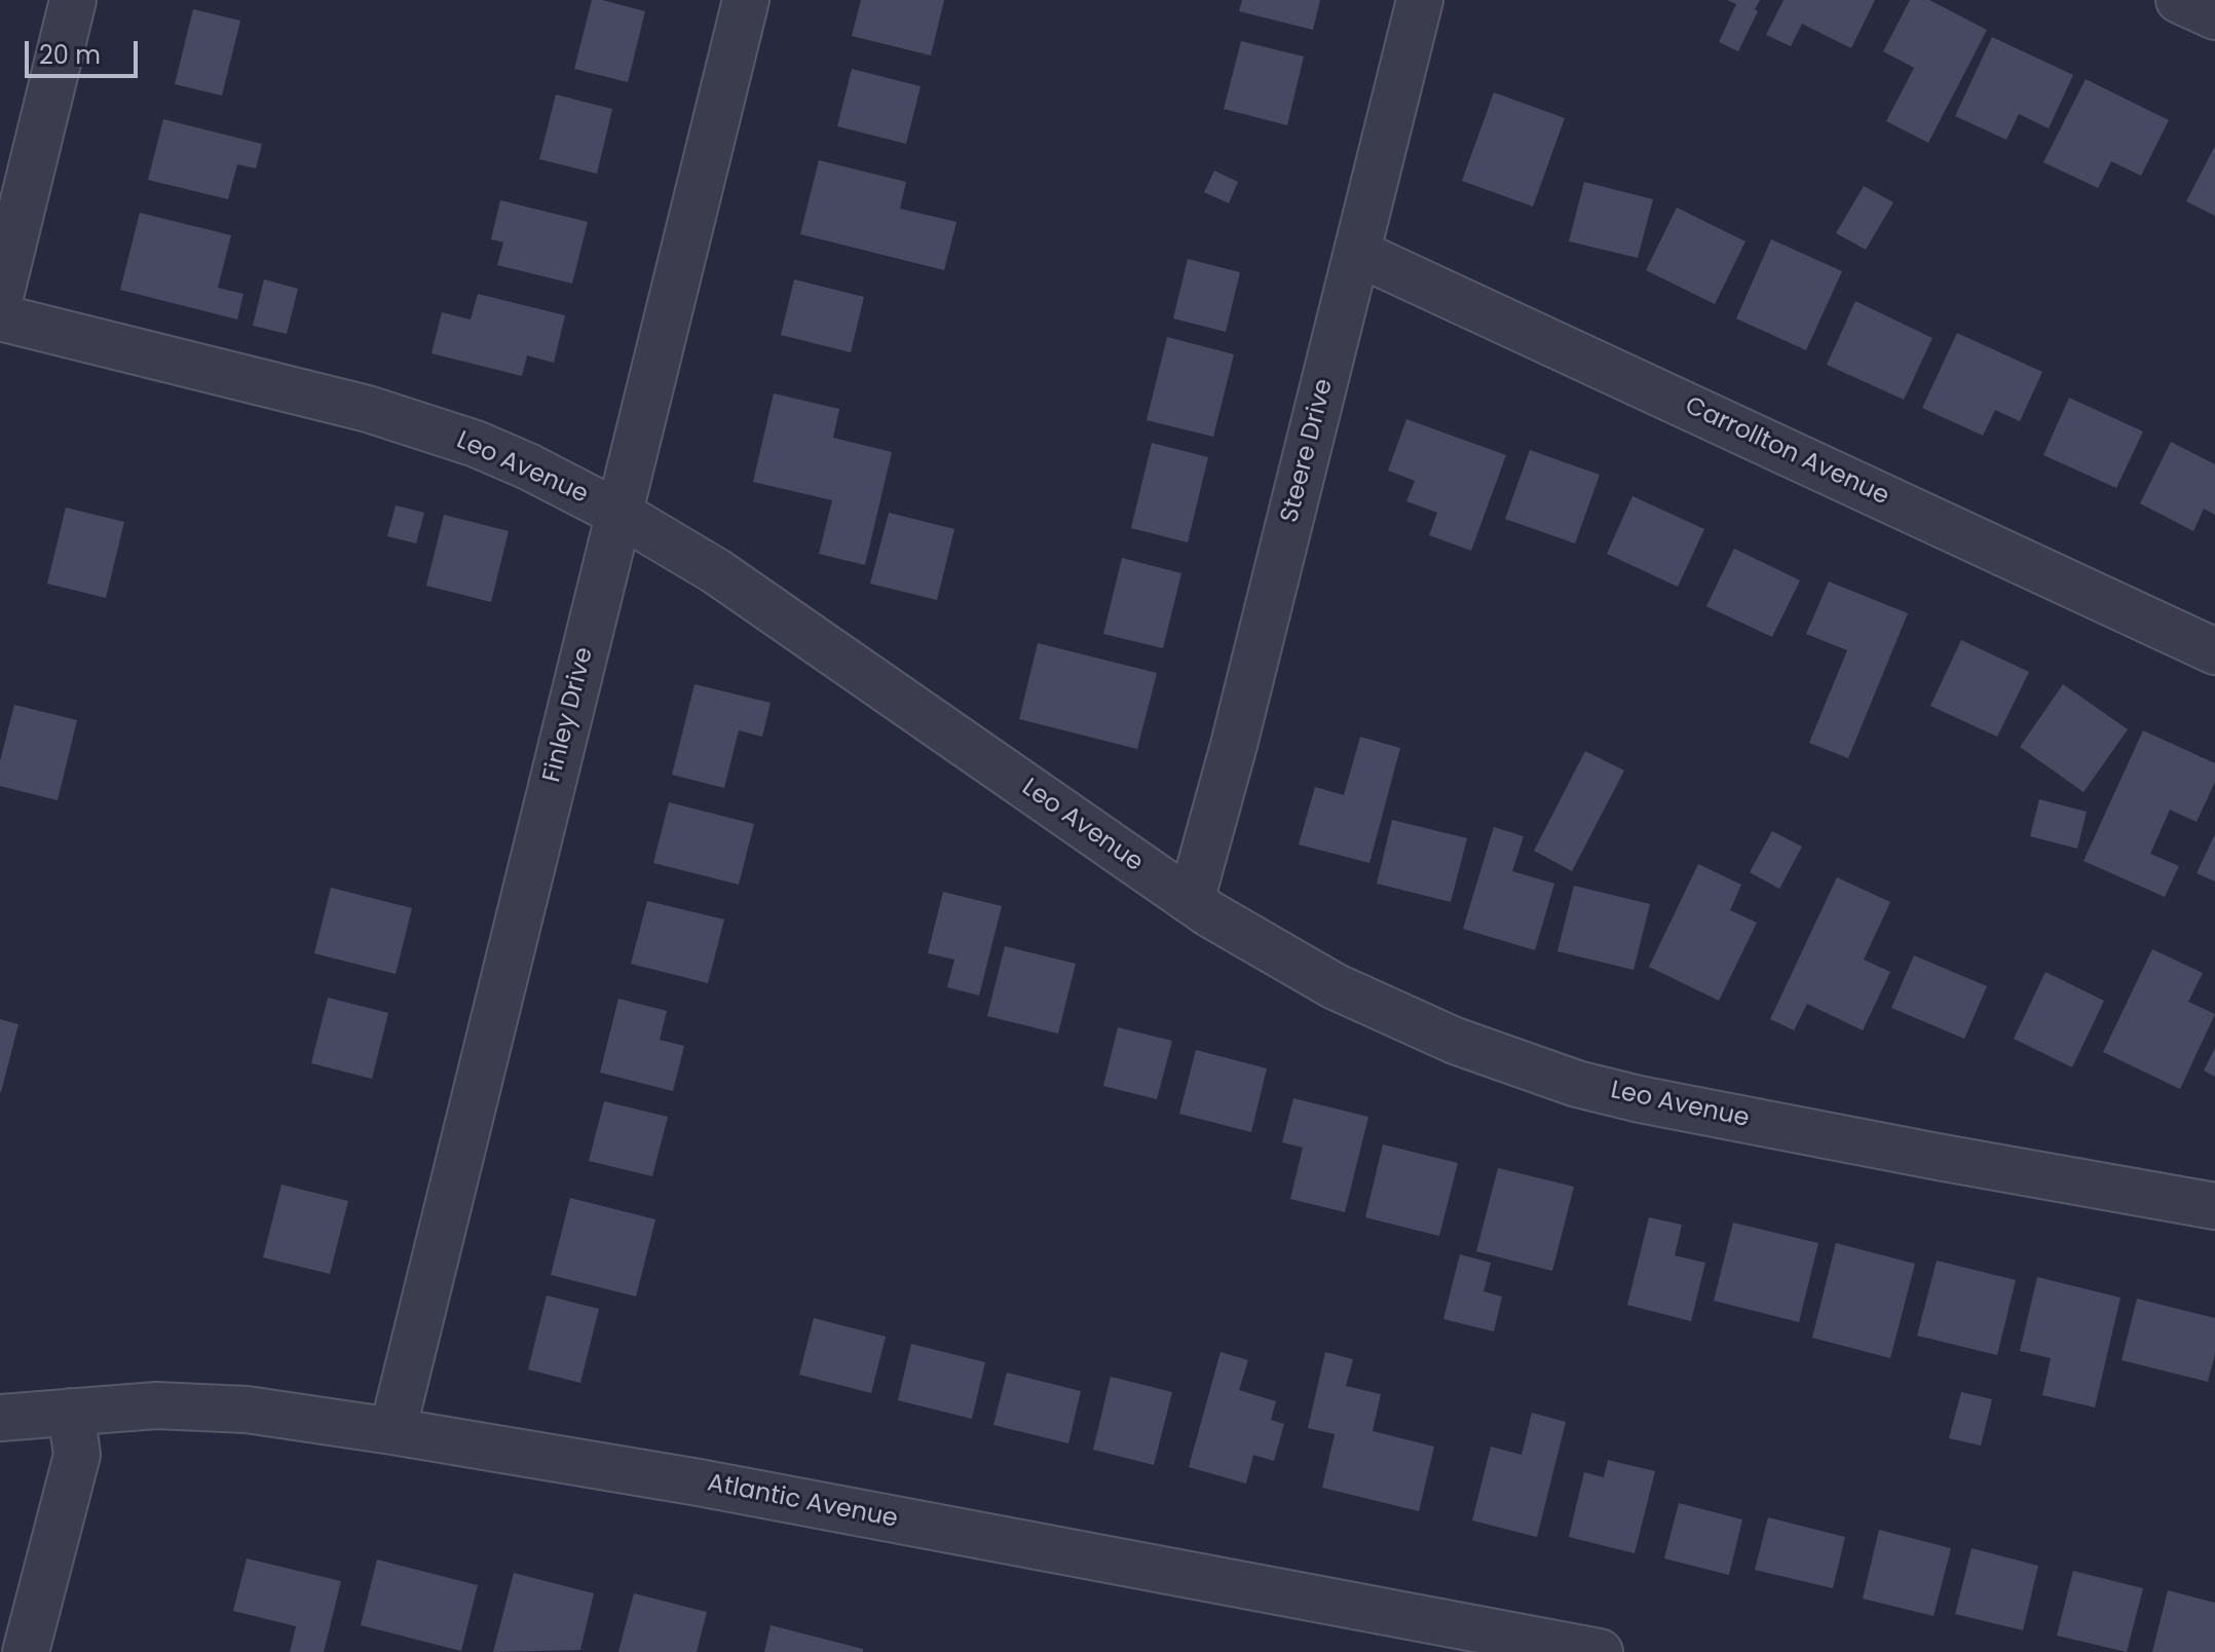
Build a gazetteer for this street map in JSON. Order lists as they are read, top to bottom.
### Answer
{
  "streets": {
    "street": [
      "Steere Drive",
      "Carrollton Avenue",
      "Leo Avenue",
      "Finley Drive",
      "Atlantic Avenue"
    ]
  },
  "crossings": [
    ["Steere Drive", "Carrollton Avenue"],
    ["Steere Drive", "Leo Avenue"],
    ["Leo Avenue", "Finley Drive"],
    ["Finley Drive", "Atlantic Avenue"]
  ],
  "scale_bar": "20 m"
}
